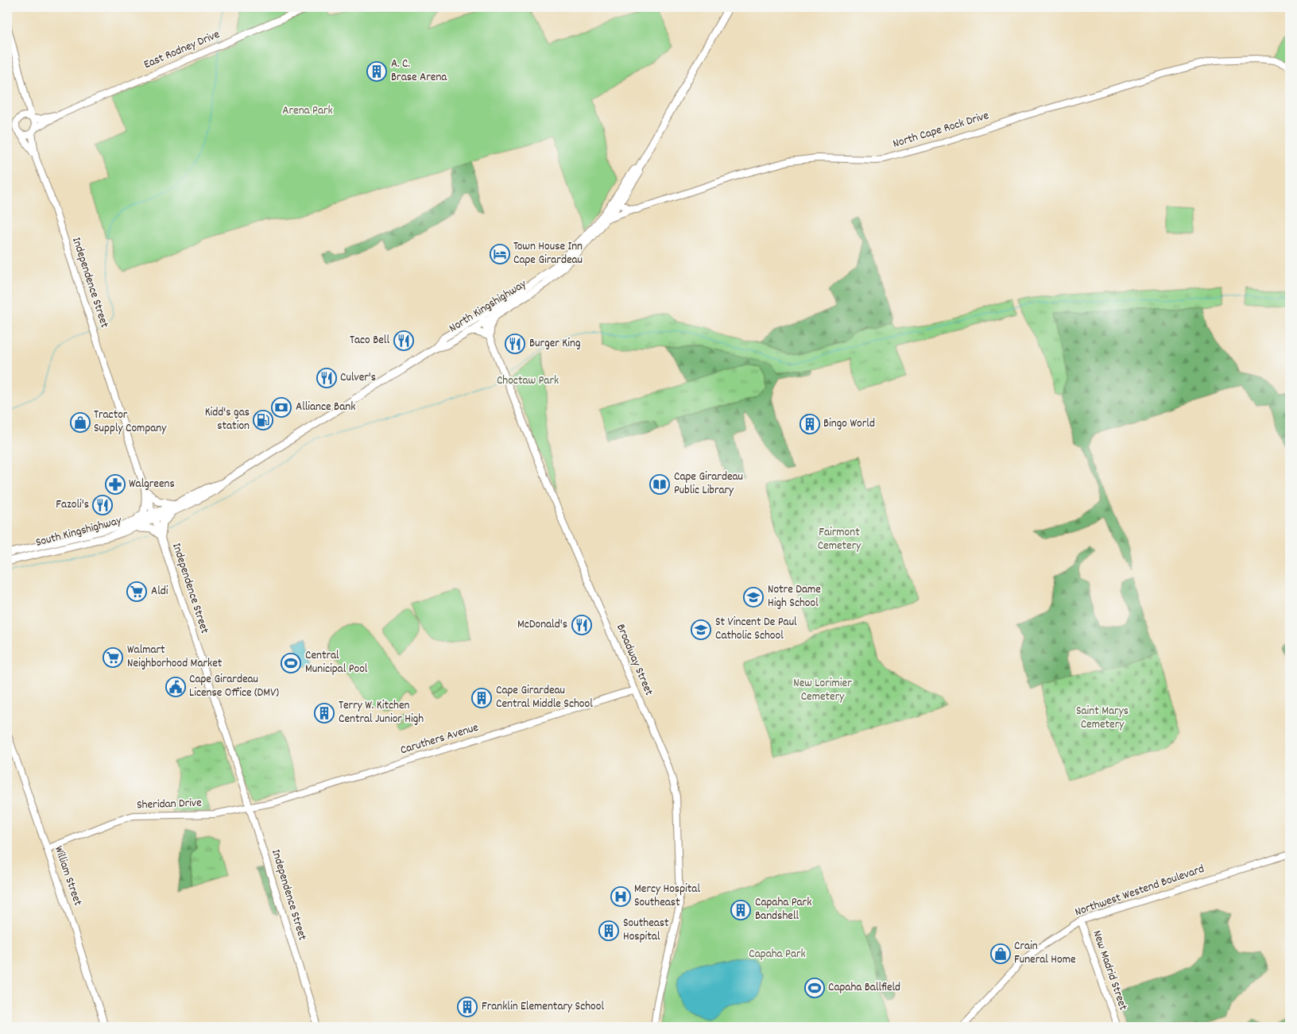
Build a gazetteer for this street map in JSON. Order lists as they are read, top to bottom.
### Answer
{
  "streets": {
    "main road": ["North Kingshighway", "South Kingshighway"],
    "street": [
      "East Rodney Drive",
      "North Cape Rock Drive",
      "Independence Street",
      "Broadway Street",
      "Caruthers Avenue",
      "Sheridan Drive",
      "William Street",
      "Northwest Westend Boulevard",
      "New Madrid Street"
    ]
  },
  "crossings": [
    ["East Rodney Drive", "Independence Street"],
    ["Independence Street", "North Kingshighway"],
    ["Independence Street", "South Kingshighway"],
    ["Independence Street", "Caruthers Avenue"],
    ["Independence Street", "Sheridan Drive"],
    ["North Kingshighway", "South Kingshighway"],
    ["North Kingshighway", "Broadway Street"],
    ["Broadway Street", "Caruthers Avenue"],
    ["Caruthers Avenue", "Sheridan Drive"],
    ["Sheridan Drive", "William Street"],
    ["Northwest Westend Boulevard", "New Madrid Street"]
  ],
  "parks": [
    "Arena Park",
    "Choctaw Park",
    "Fairmont Cemetery",
    "New Lorimier Cemetery",
    "Saint Marys Cemetery",
    "Capaha Park"
  ],
  "places": {
    "building": [
      "A. C. Brase Arena",
      "Bingo World",
      "Cape Girardeau Central Middle School",
      "Terry W. Kitchen Central Junior High",
      "Capaha Park Bandshell",
      "Southeast Hospital",
      "Franklin Elementary School"
    ],
    "hotel": ["Town House Inn Cape Girardeau"],
    "restaurant": [
      "Taco Bell",
      "Burger King",
      "Culver's",
      "Fazoli's",
      "McDonald's"
    ],
    "bank": ["Alliance Bank"],
    "fuel station": ["Kidd's gas station"],
    "shop": ["Tractor Supply Company", "Crain Funeral Home"],
    "pharmacy": ["Walgreens"],
    "library": ["Cape Girardeau Public Library"],
    "supermarket": ["Aldi", "Walmart Neighborhood Market"],
    "school or university": ["Notre Dame High School", "St Vincent De Paul Catholic School"],
    "sports": ["Central Municipal Pool", "Capaha Ballfield"],
    "public building": ["Cape Girardeau License Office (DMV)"],
    "hospital": ["Mercy Hospital Southeast"]
  }
}
